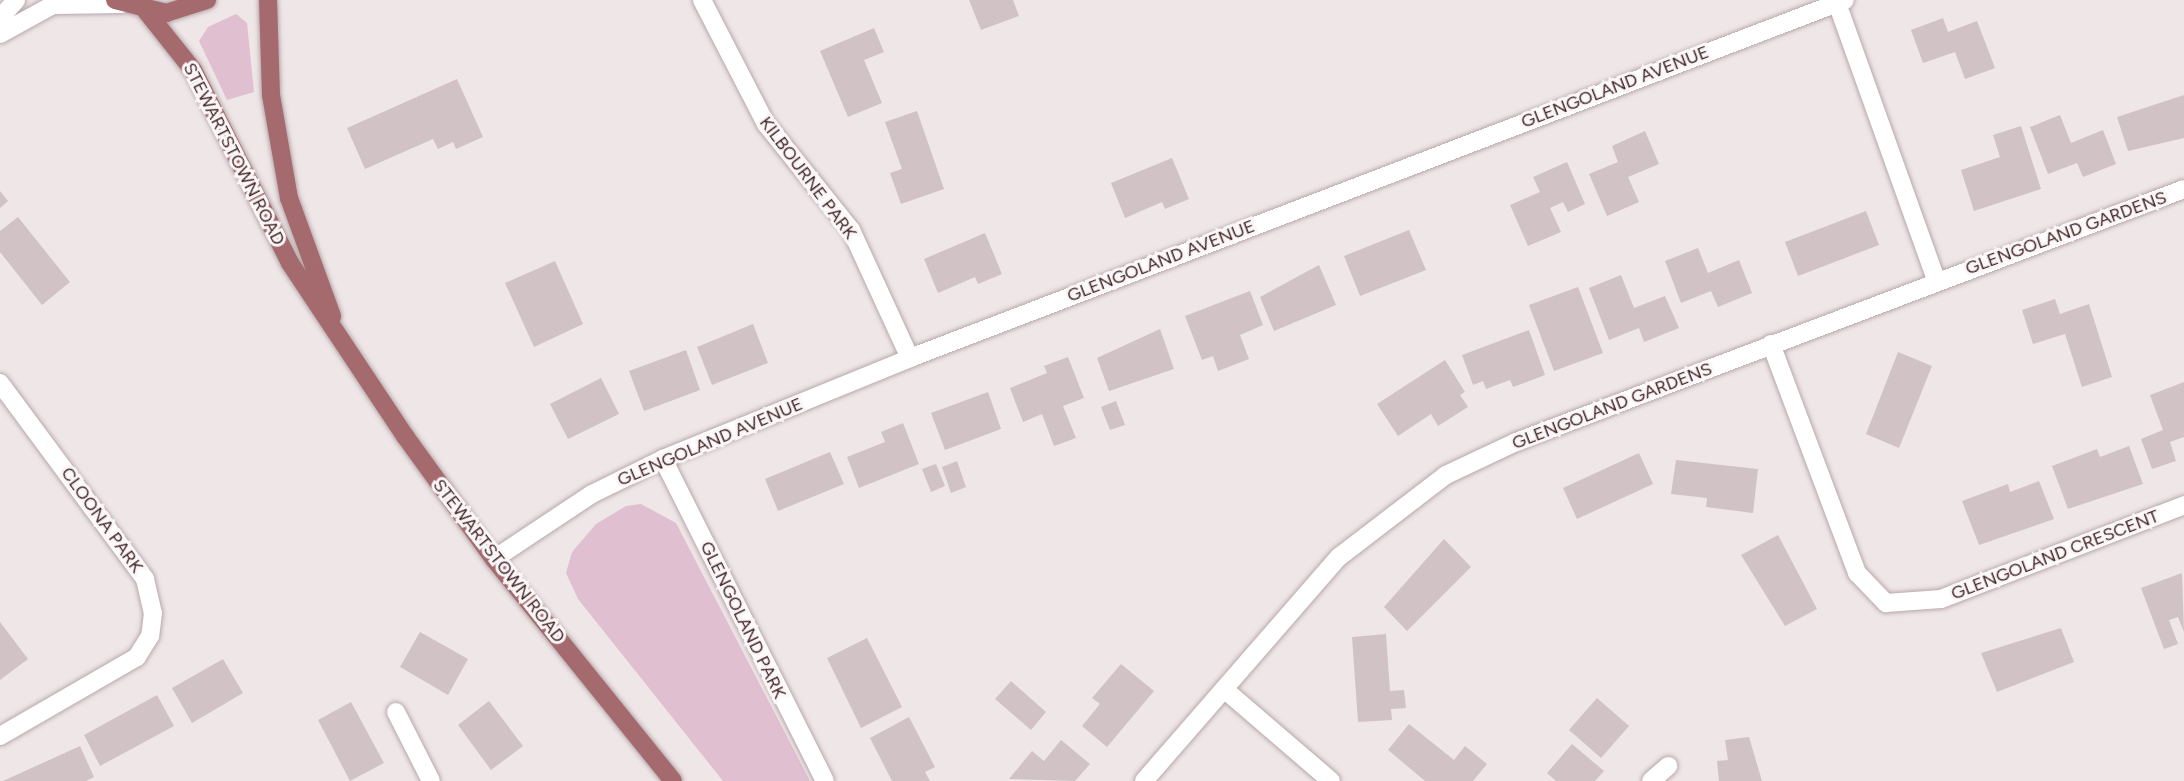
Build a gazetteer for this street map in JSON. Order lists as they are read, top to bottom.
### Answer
{
  "streets": {
    "main road": ["STEWARTSTOWN ROAD"],
    "street": [
      "GLENGOLAND AVENUE",
      "KILBOURNE PARK",
      "GLENGOLAND GARDENS",
      "CLOONA PARK",
      "GLENGOLAND CRESCENT",
      "GLENGOLAND PARK"
    ]
  },
  "crossings": [
    ["GLENGOLAND AVENUE", "STEWARTSTOWN ROAD"],
    ["GLENGOLAND AVENUE", "KILBOURNE PARK"],
    ["GLENGOLAND AVENUE", "GLENGOLAND PARK"],
    ["GLENGOLAND GARDENS", "GLENGOLAND CRESCENT"]
  ]
}
